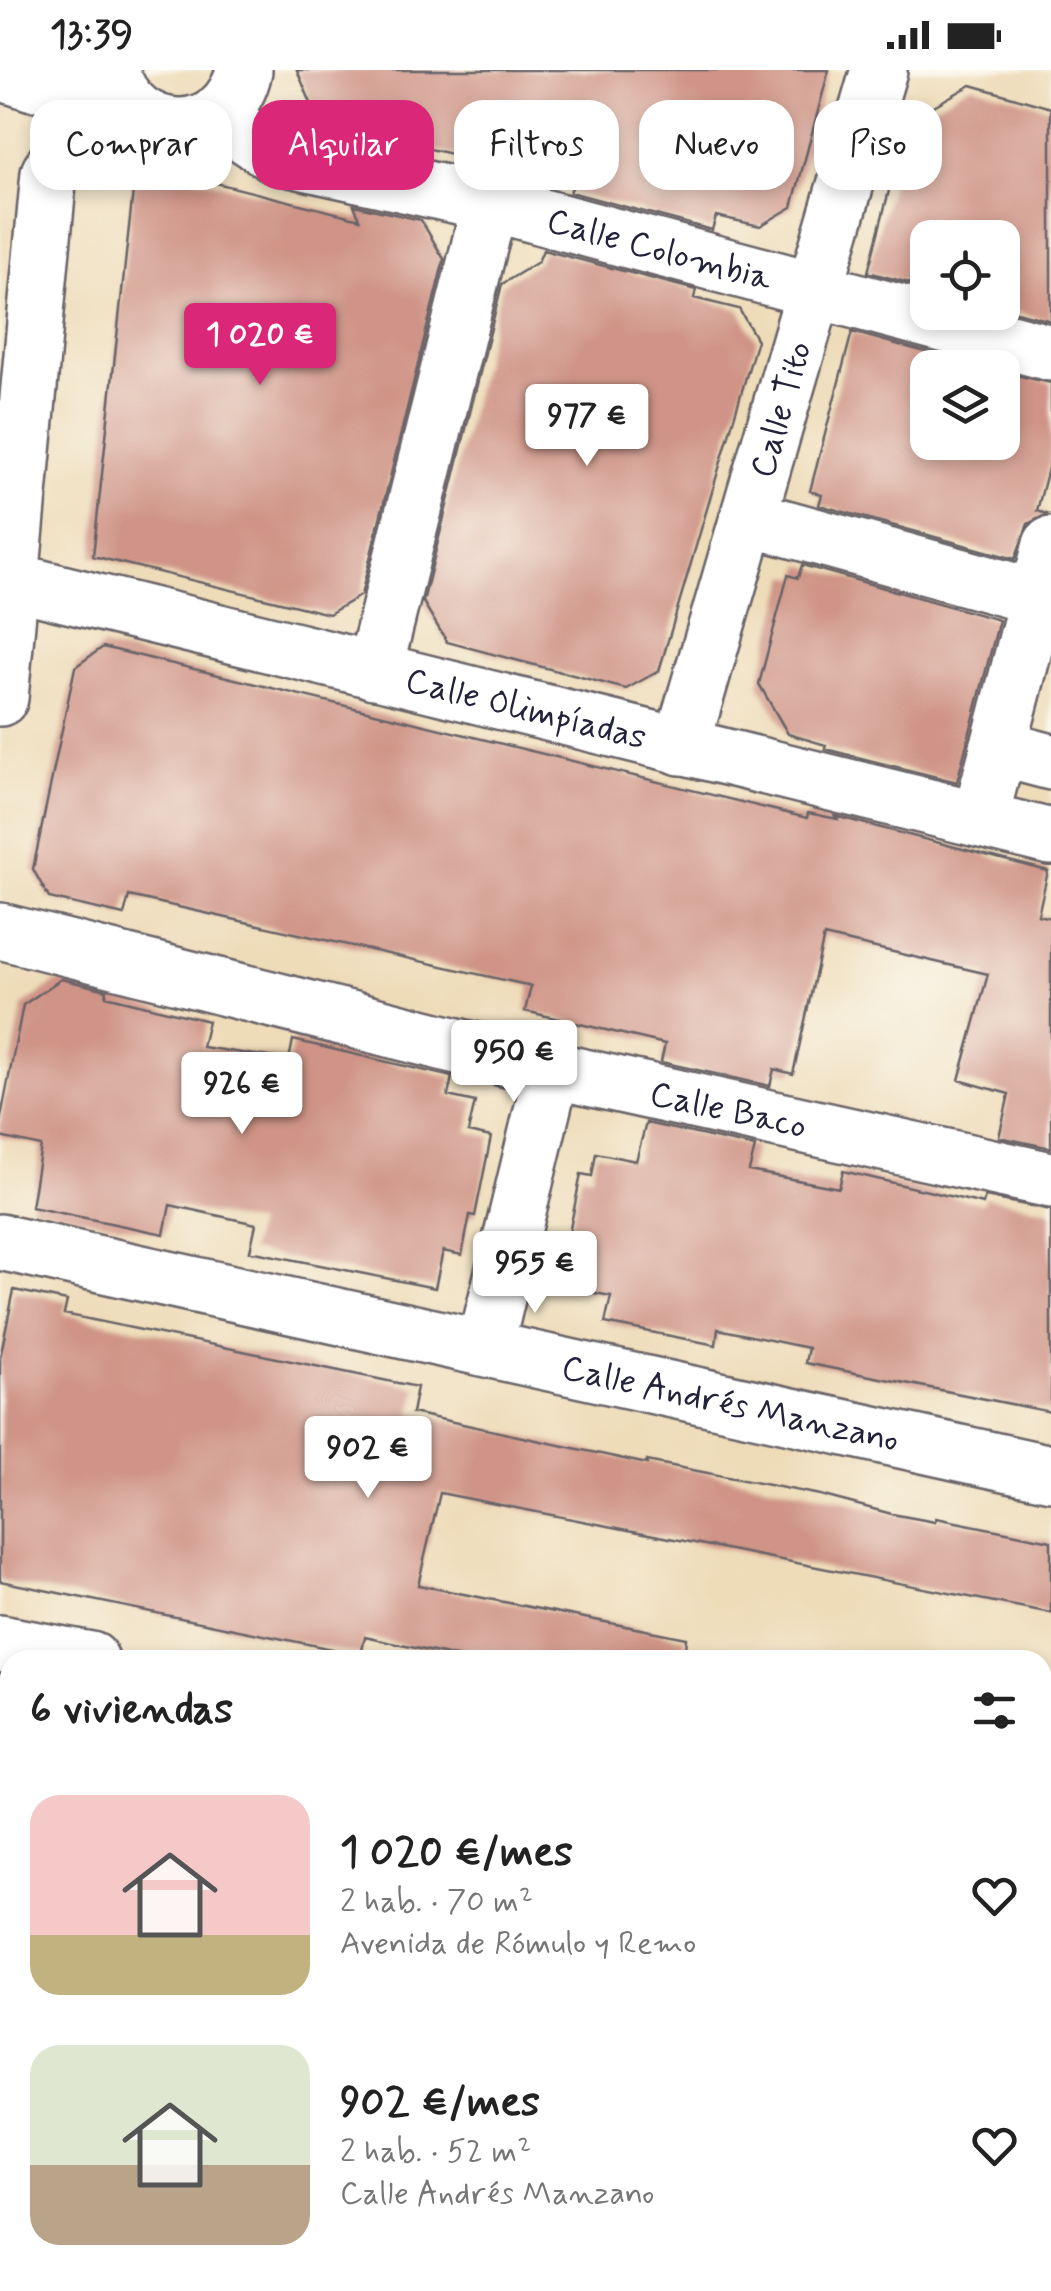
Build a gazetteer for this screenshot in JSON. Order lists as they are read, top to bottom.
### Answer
{
  "streets": {
    "street": [
      "Calle Colombia",
      "Calle Tito",
      "Calle Olimpíadas",
      "Calle Baco",
      "Calle Andrés Manzano"
    ]
  },
  "crossings": [
    ["Calle Colombia", "Calle Tito"],
    ["Calle Tito", "Calle Olimpíadas"]
  ],
  "page": {
    "status": "13:39",
    "chip": [
      "Comprar",
      "Alquilar",
      "Filtros",
      "Nuevo",
      "Piso"
    ],
    "price": [
      "1 020 €",
      "977 €",
      "950 €",
      "926 €",
      "955 €",
      "902 €"
    ],
    "heading": "6 viviendas",
    "list": [
      {
        "name": "1 020 €/mes",
        "note": "2 hab. · 70 m² · Avenida de Rómulo y Remo"
      },
      {
        "name": "902 €/mes",
        "note": "2 hab. · 52 m² · Calle Andrés Manzano"
      }
    ]
  }
}
